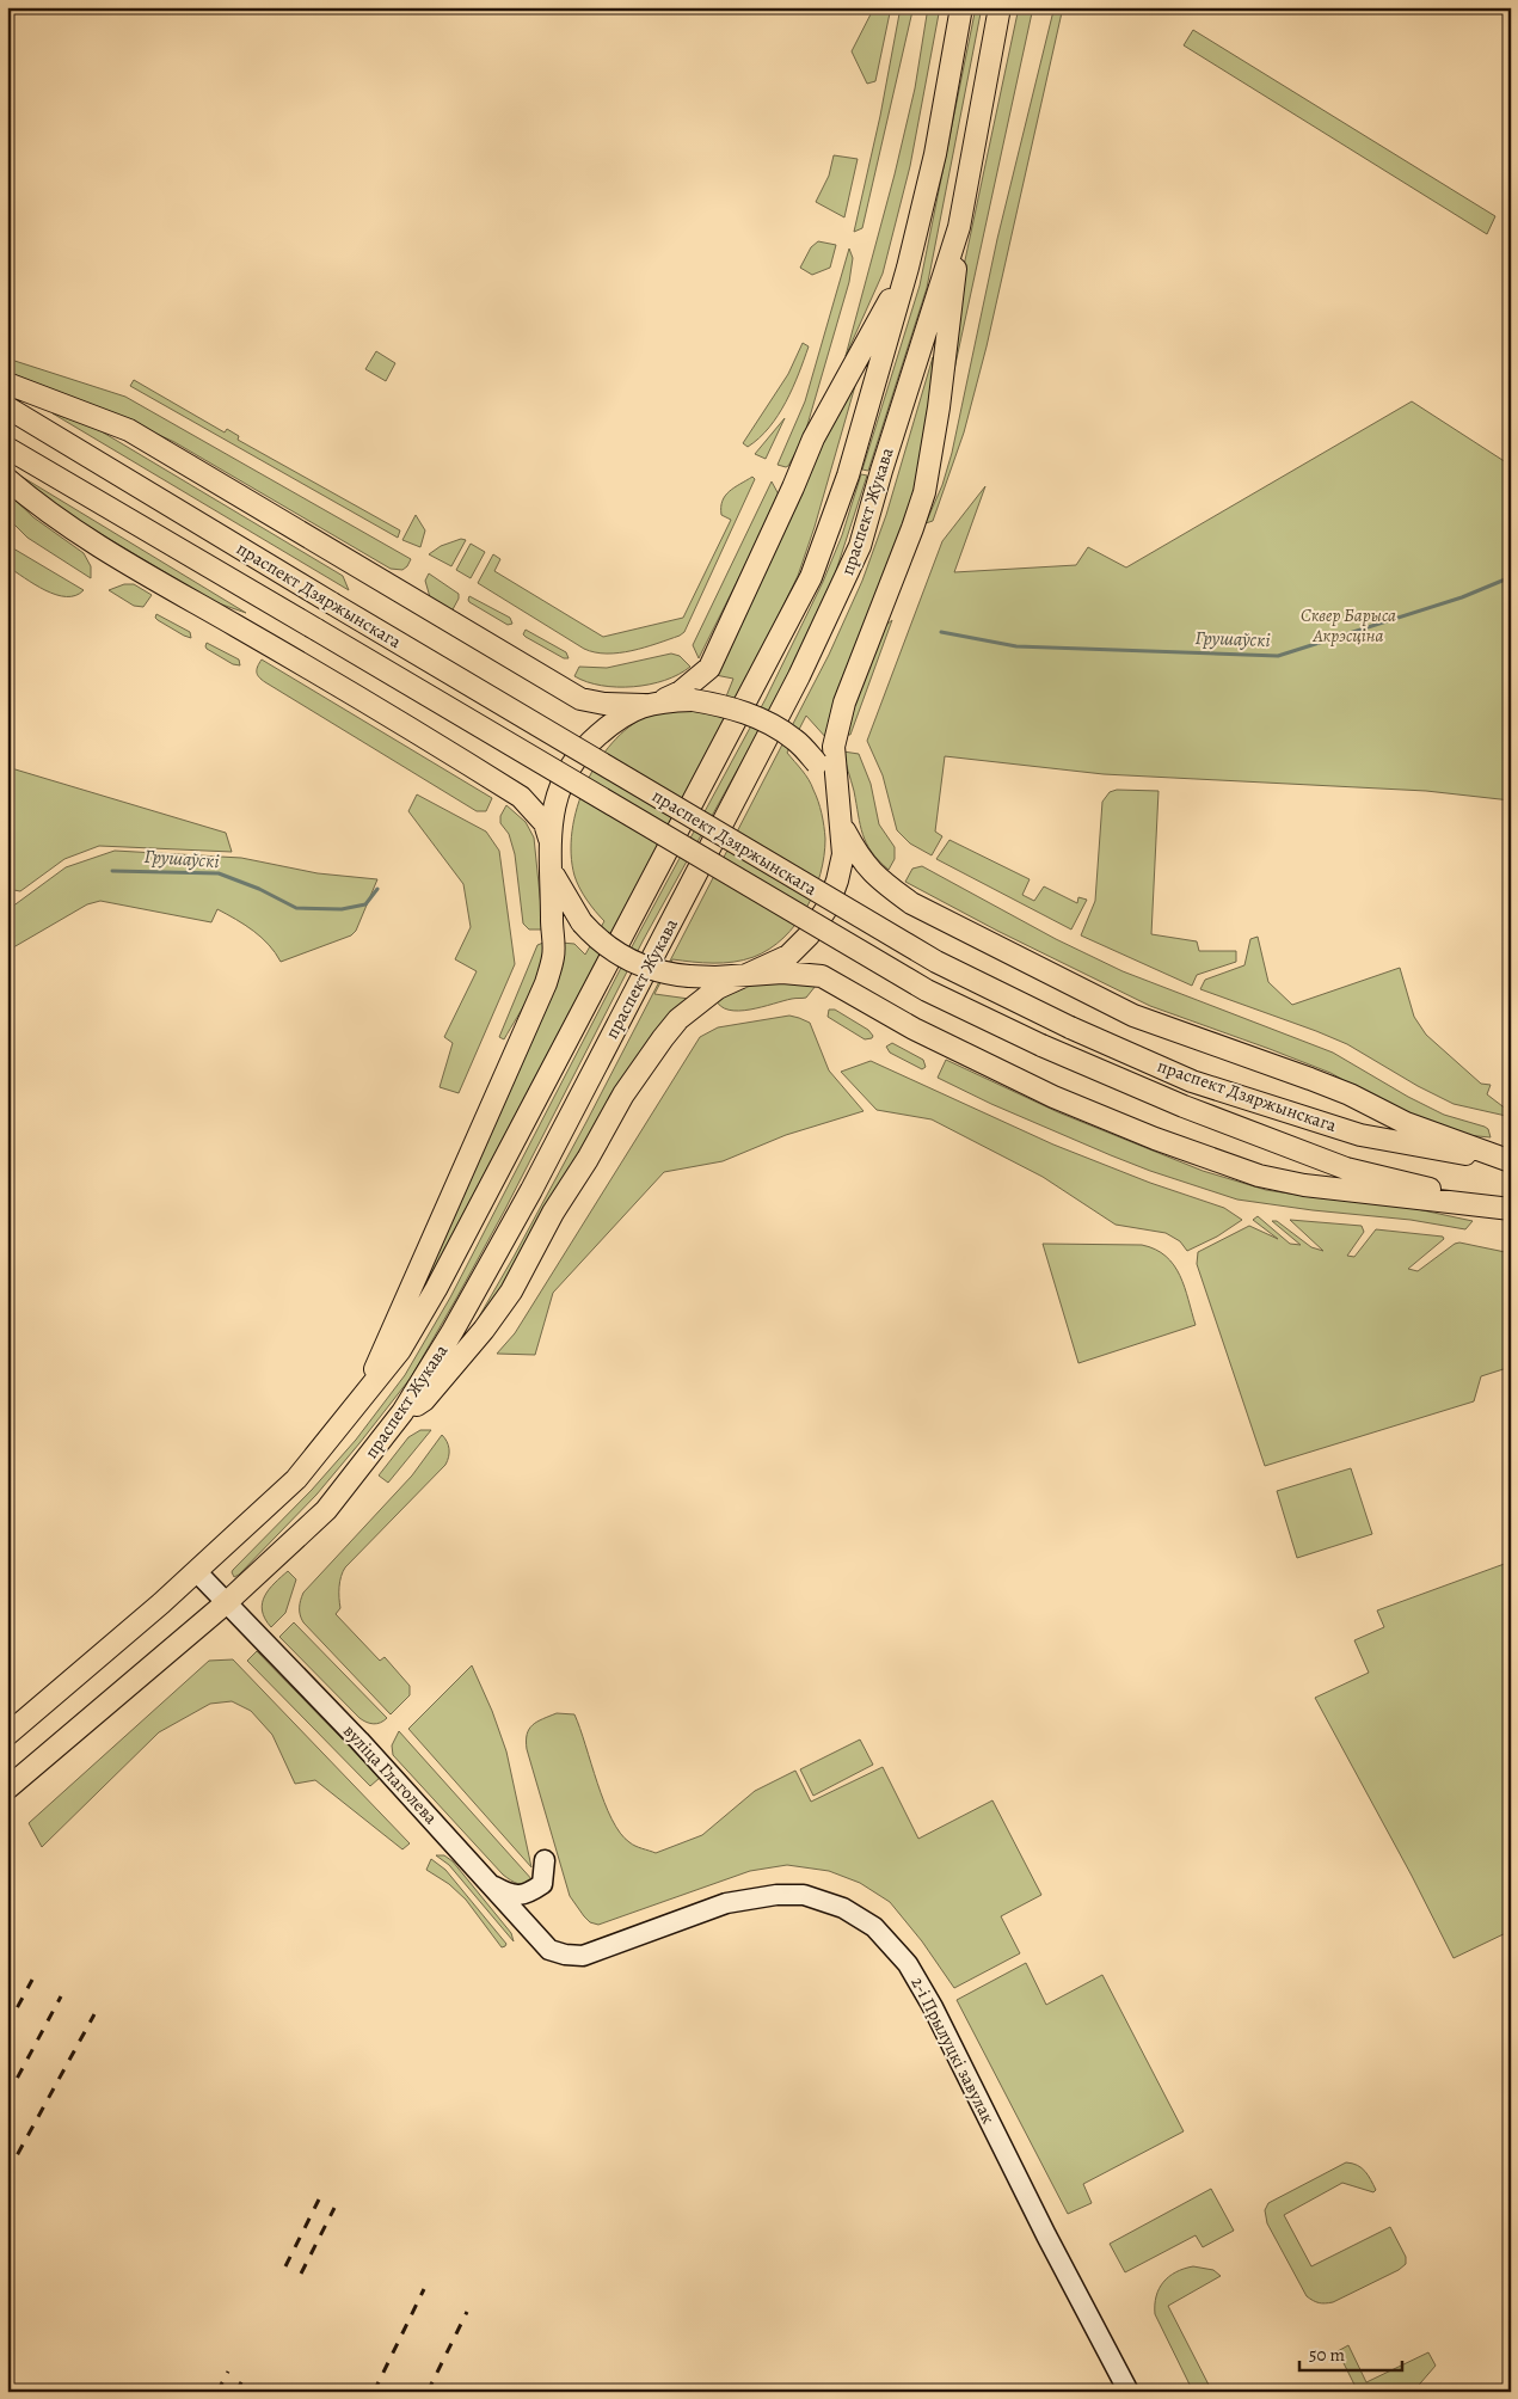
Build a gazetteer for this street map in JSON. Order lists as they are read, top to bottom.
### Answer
{
  "streets": {
    "main road": ["праспект Жукава", "праспект Дзяржынскага"],
    "street": ["вуліца Глаголева", "2-і Прылуцкі завулак"]
  },
  "crossings": [
    ["праспект Жукава", "вуліца Глаголева"],
    ["вуліца Глаголева", "2-і Прылуцкі завулак"]
  ],
  "water": ["Грушаўскі"],
  "parks": ["Сквер Барыса Акрэсціна"],
  "scale_bar": "50 m"
}
